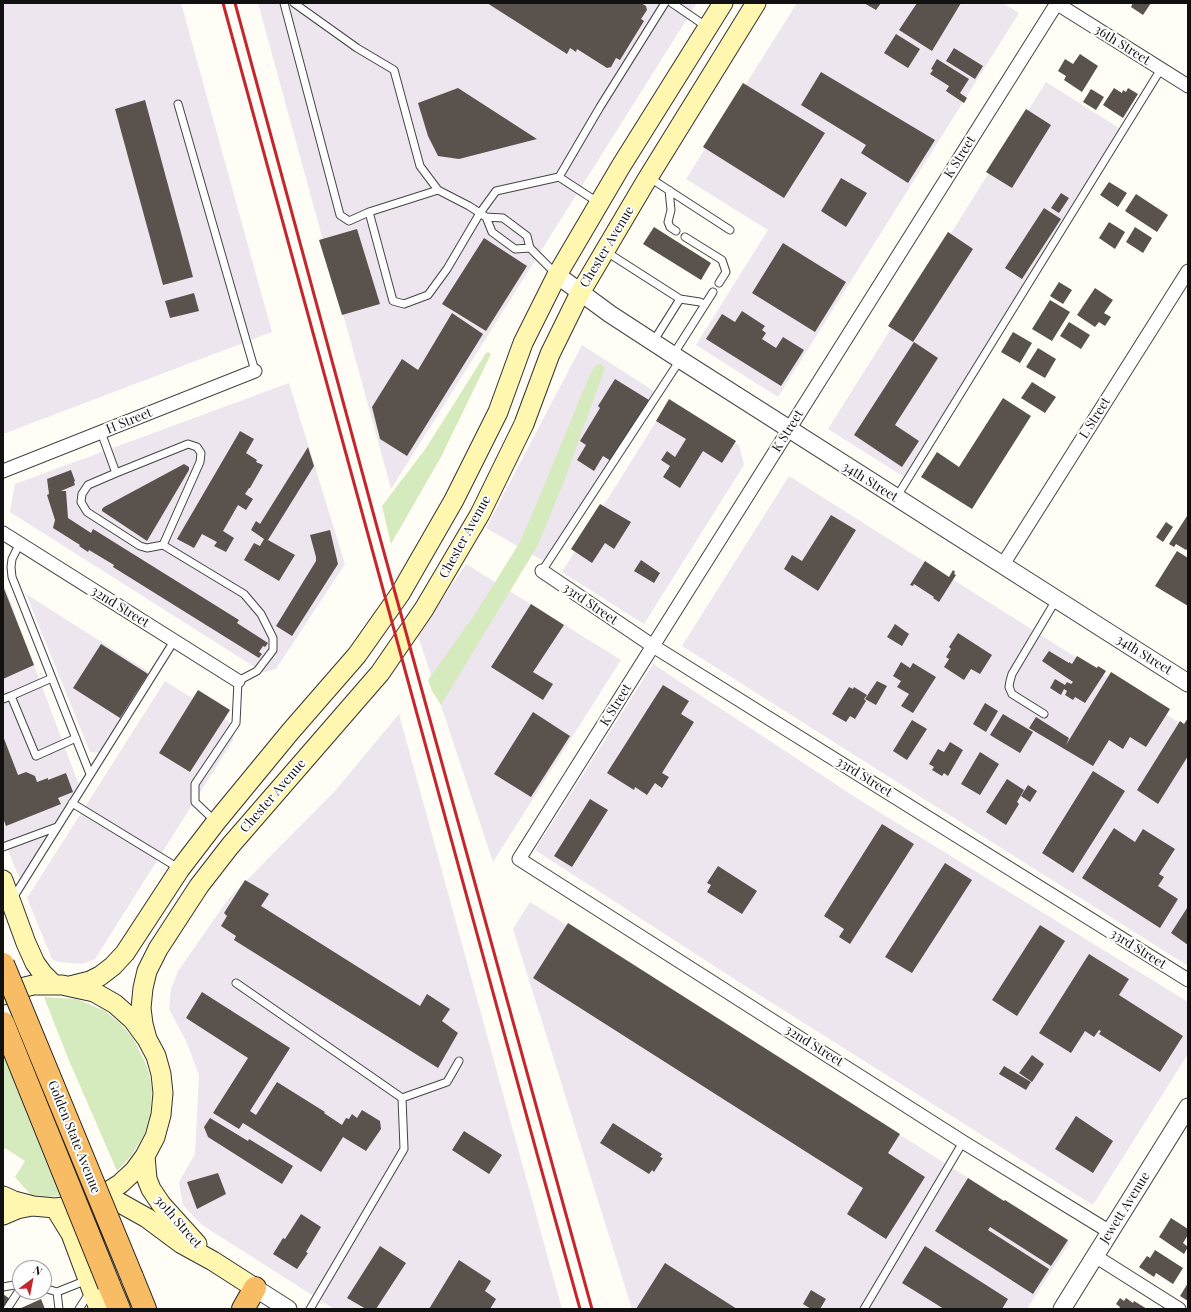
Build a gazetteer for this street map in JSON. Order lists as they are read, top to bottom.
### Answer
{
  "streets": {
    "highway": ["Golden State Avenue"],
    "main road": ["Chester Avenue", "30th Street"],
    "street": [
      "36th Street",
      "K Street",
      "L Street",
      "H Street",
      "34th Street",
      "33rd Street",
      "32nd Street",
      "Jewett Avenue"
    ]
  },
  "crossings": [
    ["36th Street", "K Street"],
    ["K Street", "34th Street"],
    ["K Street", "33rd Street"],
    ["K Street", "32nd Street"],
    ["Chester Avenue", "34th Street"],
    ["L Street", "34th Street"],
    ["32nd Street", "Jewett Avenue"]
  ],
  "north": "top right"
}
